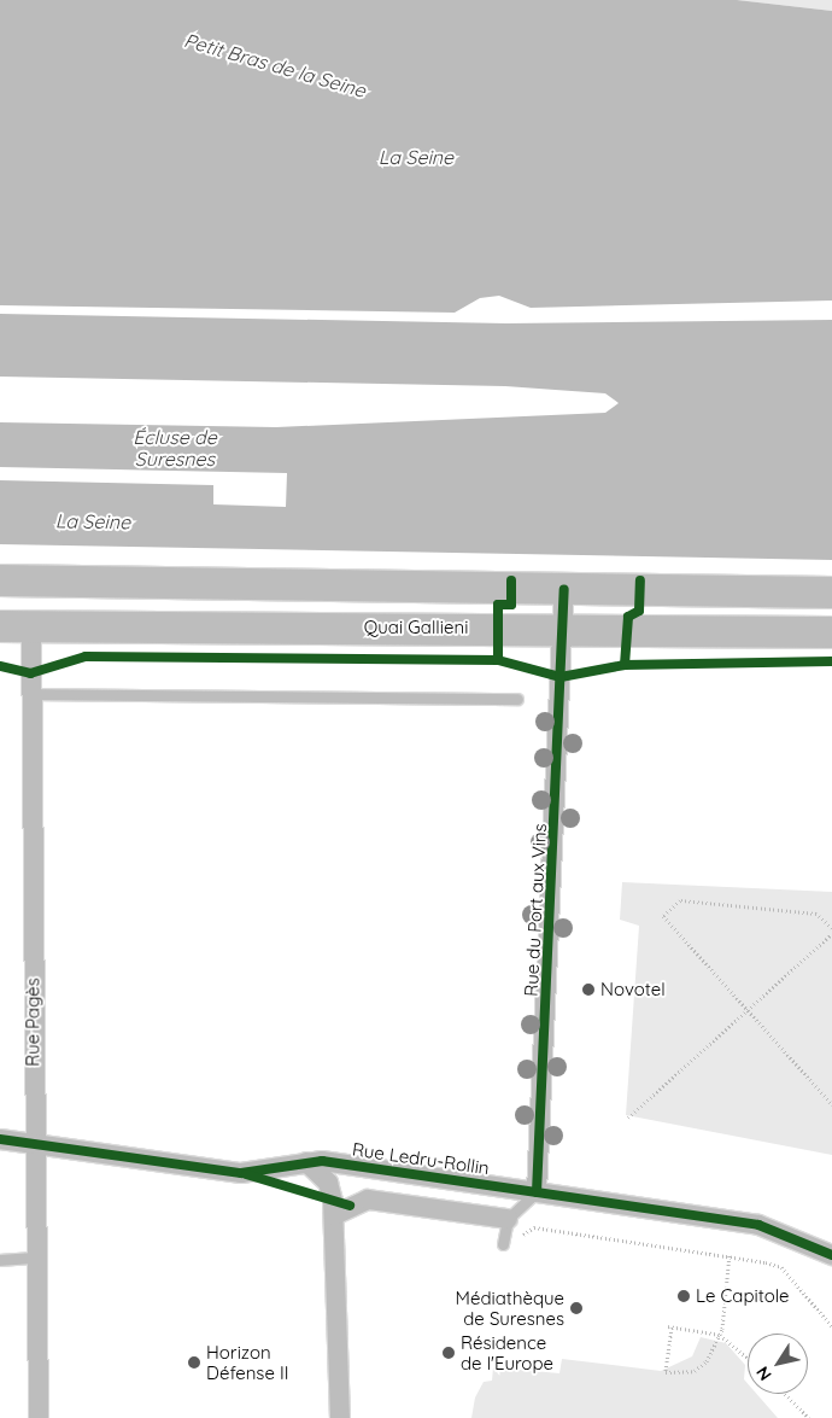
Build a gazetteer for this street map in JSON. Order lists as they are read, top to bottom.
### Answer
{
  "streets": {
    "main road": ["Quai Gallieni"],
    "street": ["Rue du Port aux Vins", "Rue Pagès", "Rue Ledru-Rollin"]
  },
  "crossings": [
    ["Quai Gallieni", "Rue du Port aux Vins"],
    ["Quai Gallieni", "Rue Pagès"],
    ["Rue du Port aux Vins", "Rue Ledru-Rollin"],
    ["Rue Pagès", "Rue Ledru-Rollin"]
  ],
  "water": ["Petit Bras de la Seine", "La Seine", "Écluse de Suresnes"],
  "places": [
    "Novotel",
    "Le Capitole",
    "Médiathèque de Suresnes",
    "Résidence de l'Europe",
    "Horizon Défense II"
  ],
  "north": "bottom left"
}
